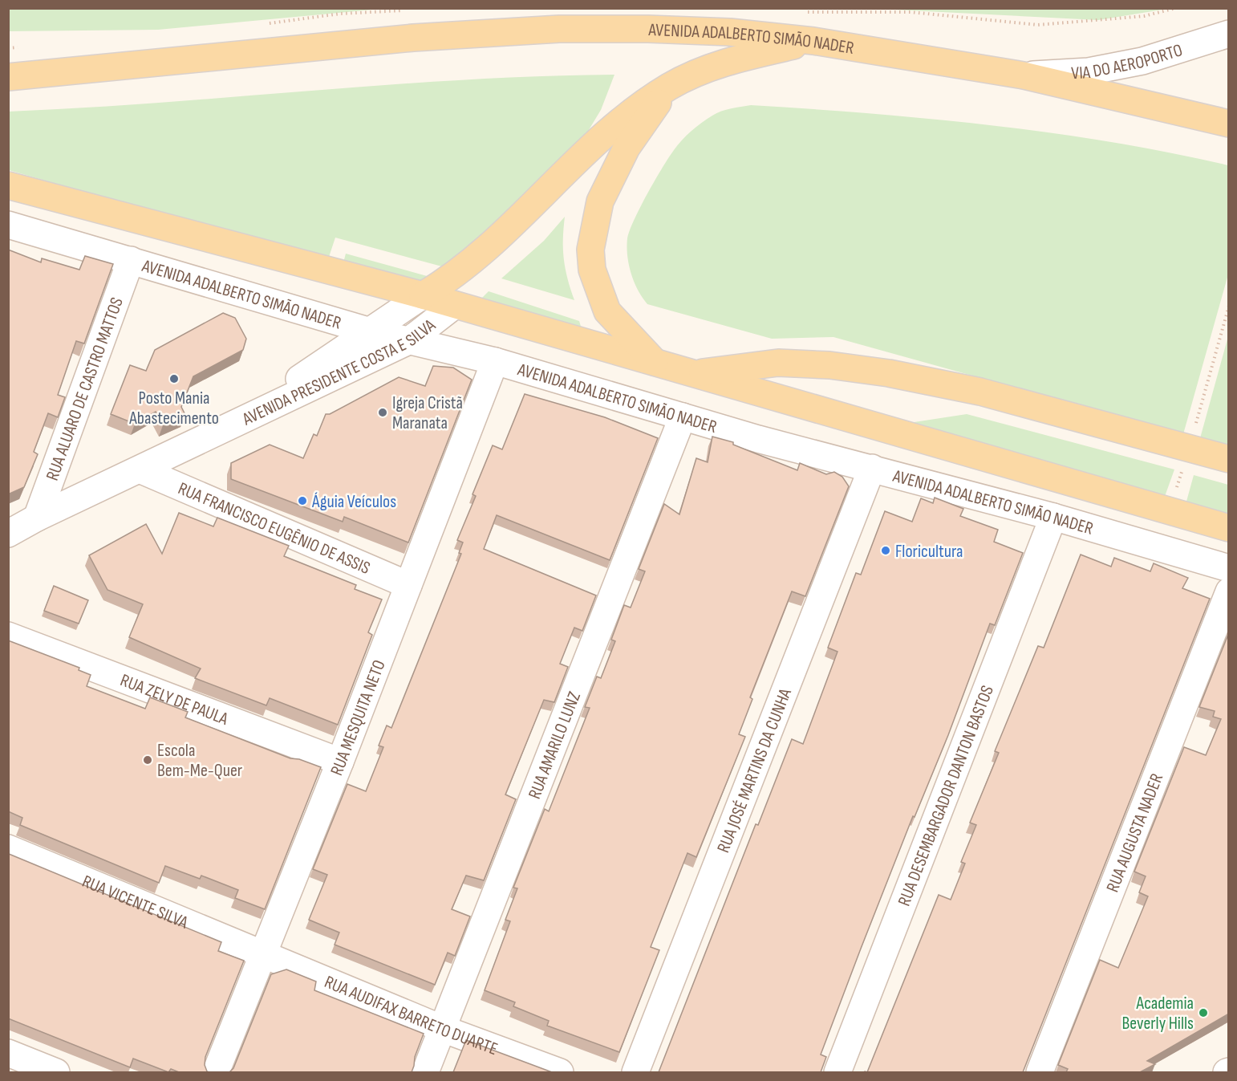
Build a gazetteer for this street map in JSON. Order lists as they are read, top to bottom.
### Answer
{
  "streets": {
    "main road": ["AVENIDA ADALBERTO SIMÃO NADER"],
    "street": [
      "VIA DO AEROPORTO",
      "AVENIDA PRESIDENTE COSTA E SILVA",
      "RUA ALUARO DE CASTRO MATTOS",
      "RUA FRANCISCO EUGÊNIO DE ASSIS",
      "RUA ZELY DE PAULA",
      "RUA MESQUITA NETO",
      "RUA AMARILO LUNZ",
      "RUA JOSÉ MARTINS DA CUNHA",
      "RUA DESEMBARGADOR DANTON BASTOS",
      "RUA AUGUSTA NADER",
      "RUA VICENTE SILVA",
      "RUA AUDIFAX BARRETO DUARTE"
    ]
  },
  "crossings": [
    ["AVENIDA ADALBERTO SIMÃO NADER", "VIA DO AEROPORTO"],
    ["AVENIDA ADALBERTO SIMÃO NADER", "AVENIDA PRESIDENTE COSTA E SILVA"],
    ["AVENIDA ADALBERTO SIMÃO NADER", "RUA ALUARO DE CASTRO MATTOS"],
    ["AVENIDA ADALBERTO SIMÃO NADER", "RUA MESQUITA NETO"],
    ["AVENIDA ADALBERTO SIMÃO NADER", "RUA AMARILO LUNZ"],
    ["AVENIDA ADALBERTO SIMÃO NADER", "RUA JOSÉ MARTINS DA CUNHA"],
    ["AVENIDA ADALBERTO SIMÃO NADER", "RUA DESEMBARGADOR DANTON BASTOS"],
    ["AVENIDA PRESIDENTE COSTA E SILVA", "RUA ALUARO DE CASTRO MATTOS"],
    ["AVENIDA PRESIDENTE COSTA E SILVA", "RUA FRANCISCO EUGÊNIO DE ASSIS"],
    ["RUA FRANCISCO EUGÊNIO DE ASSIS", "RUA MESQUITA NETO"],
    ["RUA ZELY DE PAULA", "RUA MESQUITA NETO"],
    ["RUA MESQUITA NETO", "RUA VICENTE SILVA"],
    ["RUA MESQUITA NETO", "RUA AUDIFAX BARRETO DUARTE"],
    ["RUA AMARILO LUNZ", "RUA AUDIFAX BARRETO DUARTE"],
    ["RUA VICENTE SILVA", "RUA AUDIFAX BARRETO DUARTE"]
  ],
  "places": [
    "Posto Mania Abastecimento",
    "Igreja Cristã Maranata",
    "Águia Veículos",
    "Floricultura",
    "Escola Bem-Me-Quer",
    "Academia Beverly Hills"
  ]
}
